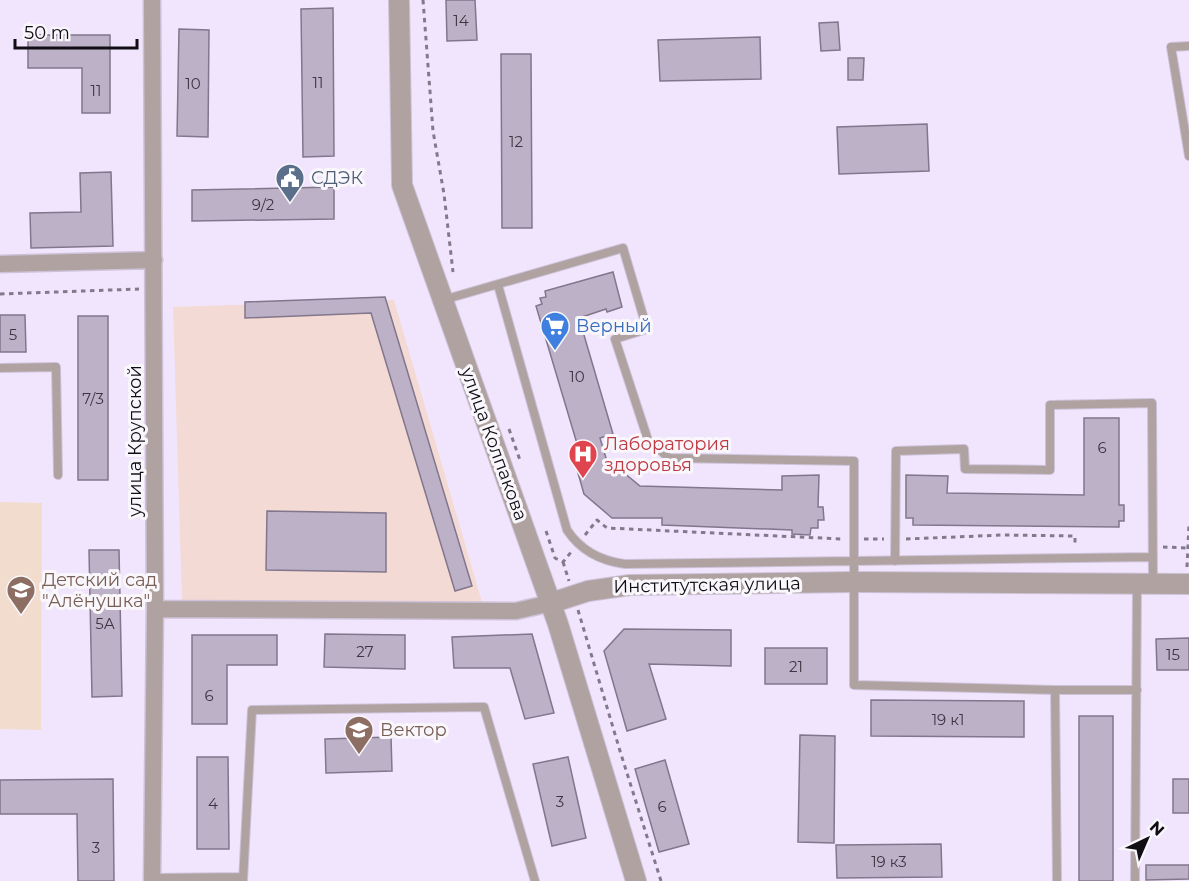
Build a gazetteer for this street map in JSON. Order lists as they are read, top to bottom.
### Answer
{
  "streets": {
    "street": ["улица Крупской", "улица Колпакова", "Институтская улица"]
  },
  "crossings": [
    ["улица Крупской", "Институтская улица"],
    ["улица Колпакова", "Институтская улица"]
  ],
  "places": {
    "public building": ["СДЭК"],
    "supermarket": ["Верный"],
    "hospital": ["Лаборатория здоровья"],
    "school or university": ["Детский сад \"Алёнушка\"", "Вектор"]
  },
  "house_numbers": [
    "14",
    "11",
    "10",
    "11",
    "12",
    "9/2",
    "5",
    "10",
    "7/3",
    "6",
    "5А",
    "27",
    "15",
    "21",
    "6",
    "19 к1",
    "3",
    "4",
    "6",
    "3",
    "19 к3"
  ],
  "scale_bar": "50 m",
  "north": "top right"
}
